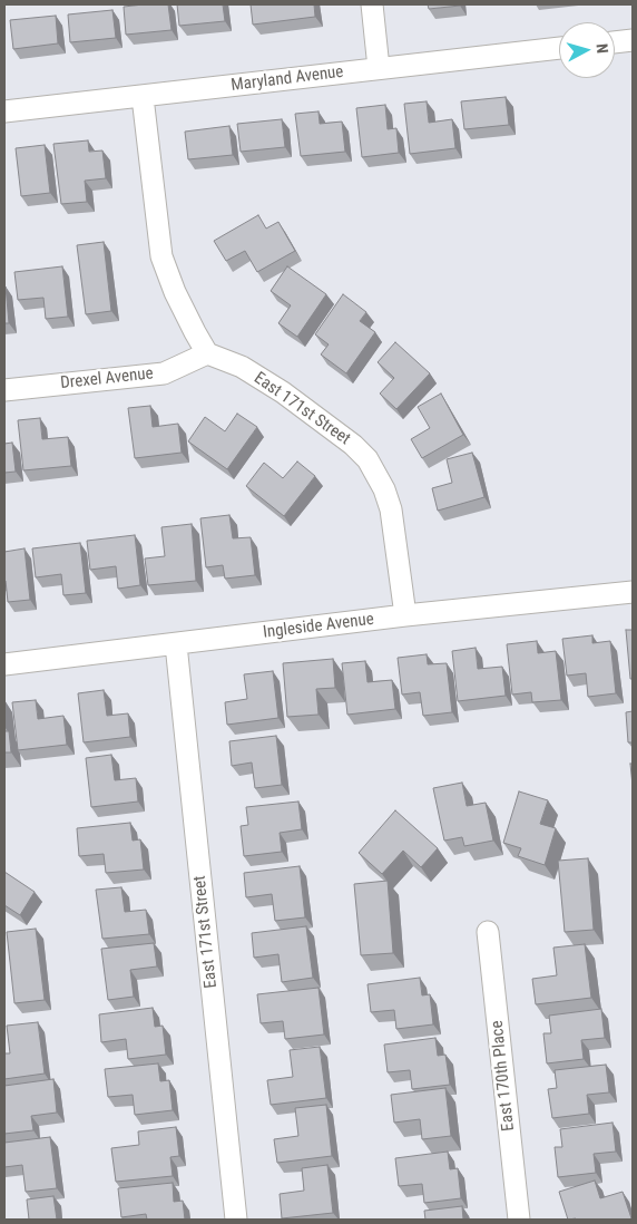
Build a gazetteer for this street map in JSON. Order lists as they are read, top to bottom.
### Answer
{
  "streets": {
    "street": [
      "Maryland Avenue",
      "Drexel Avenue",
      "East 171st Street",
      "Ingleside Avenue",
      "East 170th Place"
    ]
  },
  "crossings": [
    ["Drexel Avenue", "East 171st Street"],
    ["East 171st Street", "Ingleside Avenue"]
  ],
  "north": "right"
}
